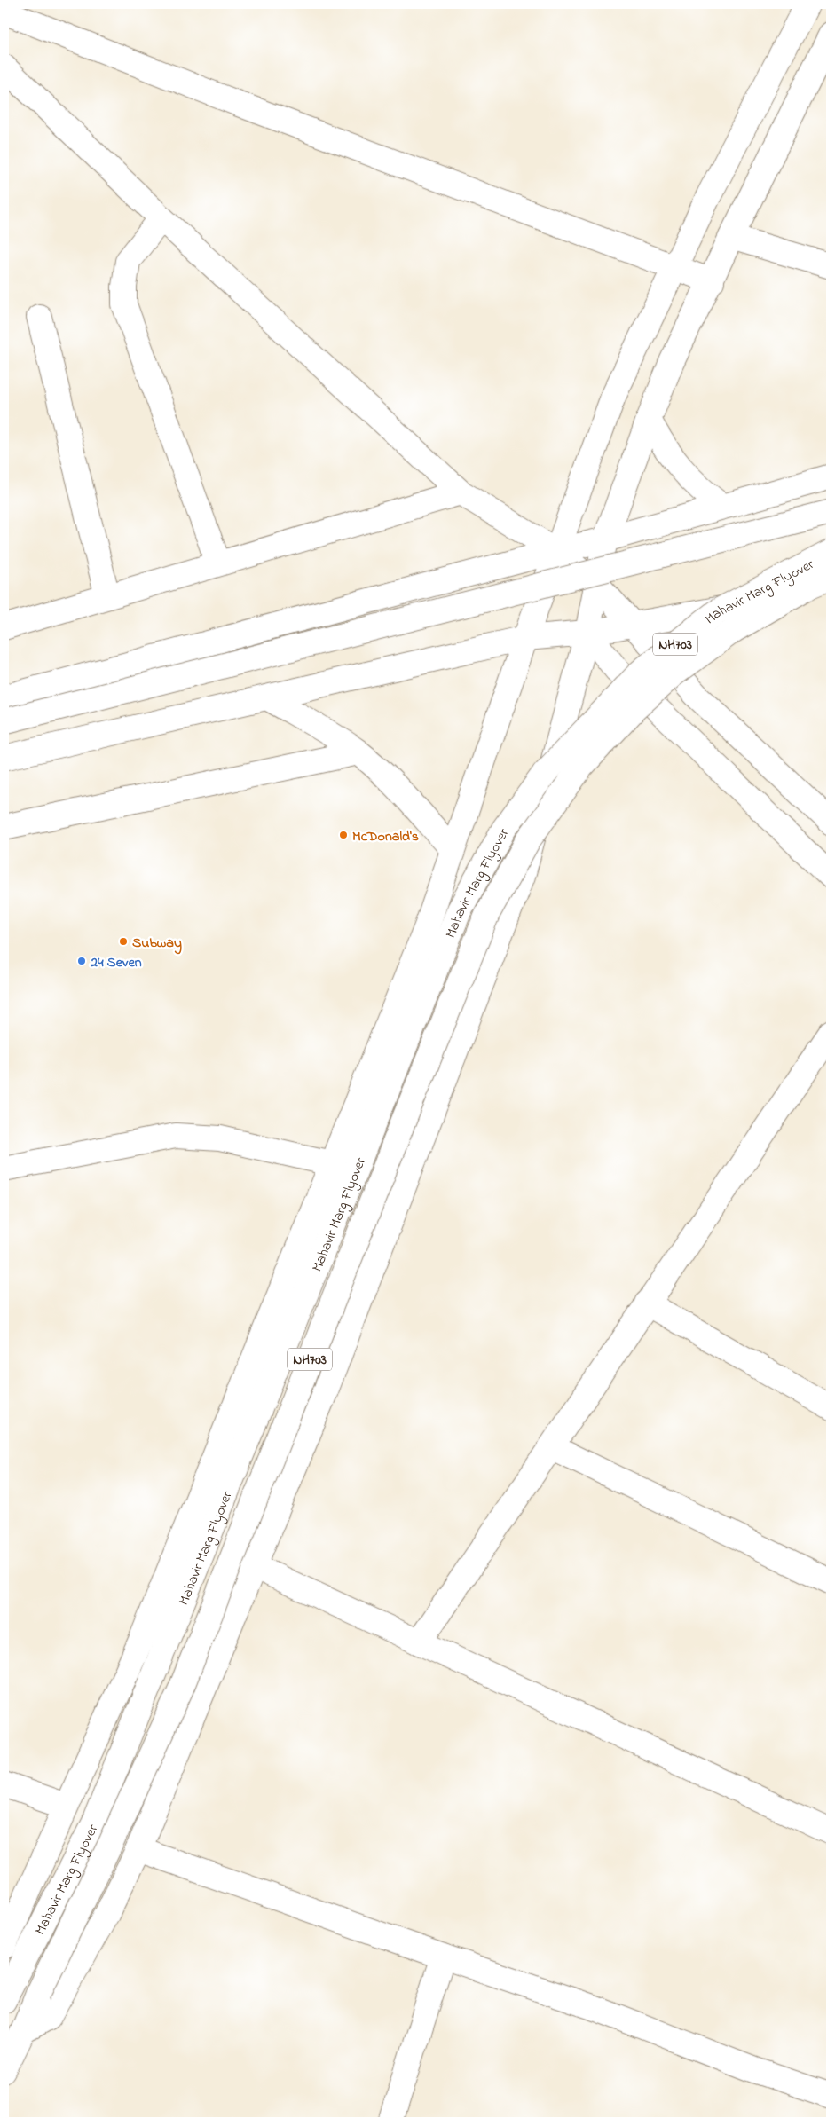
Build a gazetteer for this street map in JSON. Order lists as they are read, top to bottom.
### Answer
{
  "streets": {
    "main road": ["Mahavir Marg Flyover", "NH703"]
  },
  "crossings": [
    ["Mahavir Marg Flyover", "NH703"]
  ],
  "places": ["McDonald's", "Subway", "24 Seven"]
}
